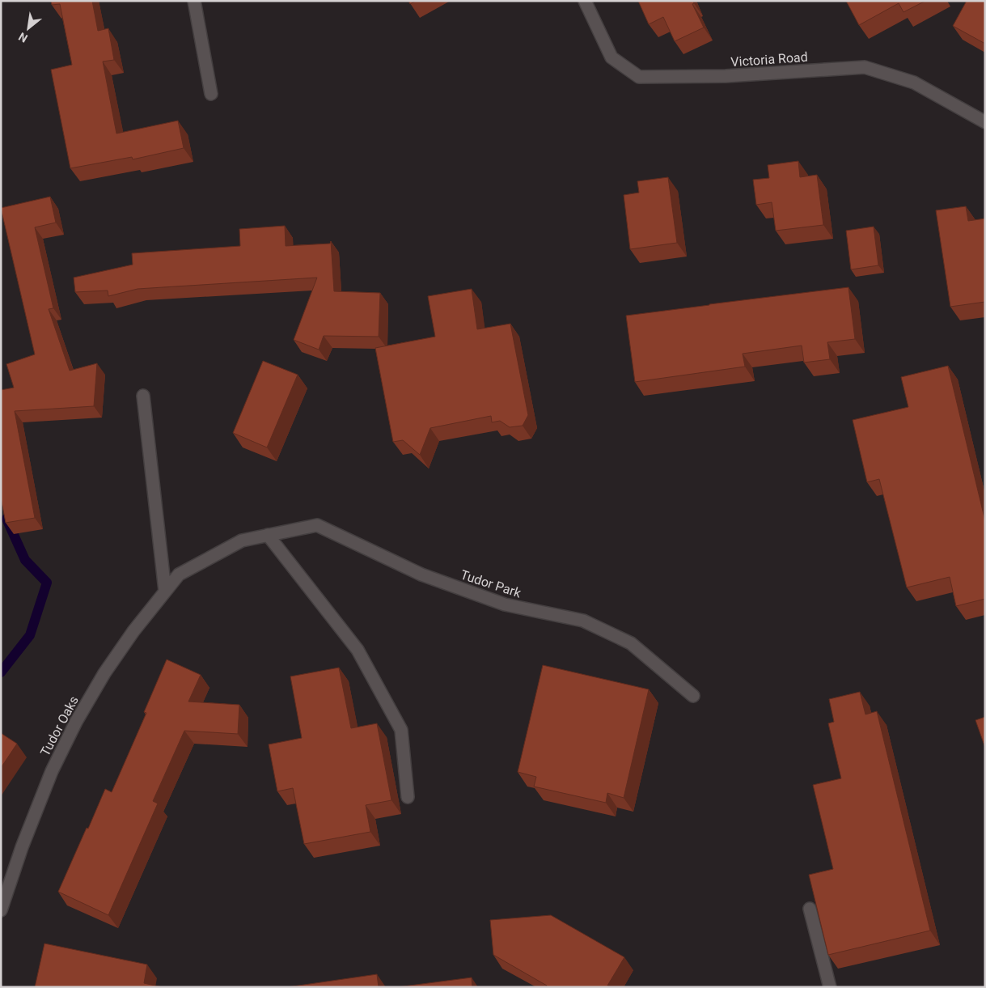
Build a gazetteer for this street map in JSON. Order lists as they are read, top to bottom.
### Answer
{
  "streets": {
    "street": ["Victoria Road", "Tudor Park", "Tudor Oaks"]
  },
  "crossings": [
    ["Tudor Park", "Tudor Oaks"]
  ],
  "north": "bottom left"
}
